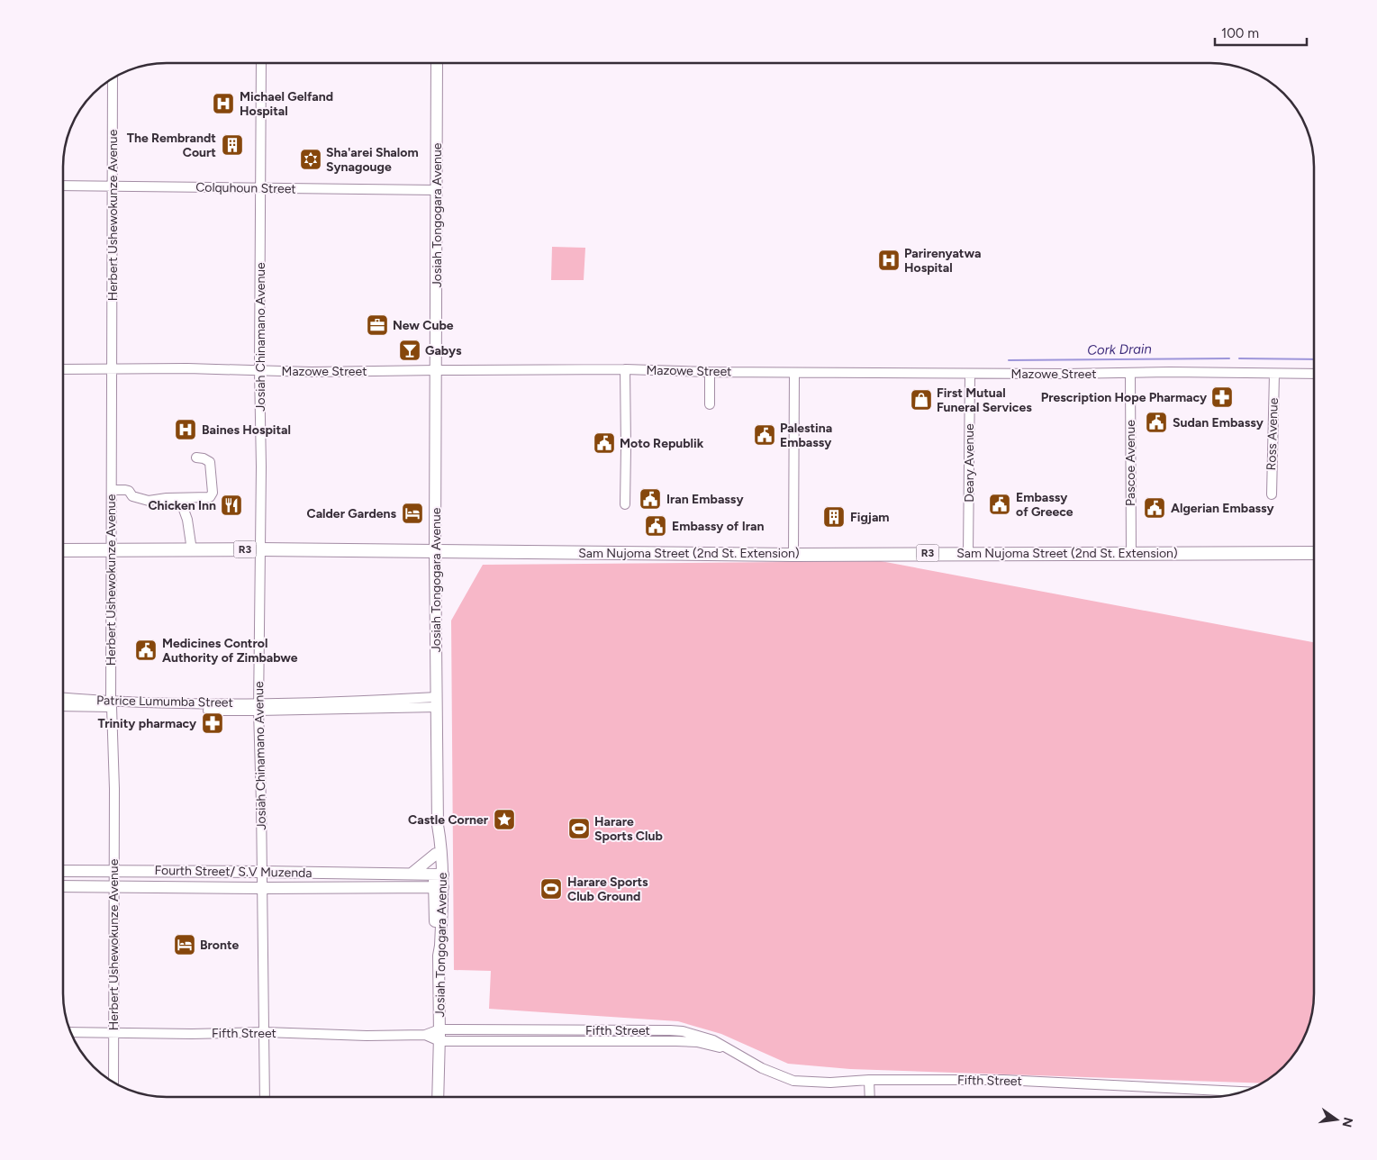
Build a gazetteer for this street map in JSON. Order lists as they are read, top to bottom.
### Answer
{
  "streets": {
    "highway": ["R3", "Sam Nujoma Street (2nd St. Extension)"],
    "main road": ["Josiah Tongogara Avenue", "Fourth Street/ S.V Muzenda"],
    "street": [
      "Colquhoun Street",
      "Herbert Ushewokunze Avenue",
      "Josiah Chinamano Avenue",
      "Mazowe Street",
      "Ross Avenue",
      "Deary Avenue",
      "Pascoe Avenue",
      "Patrice Lumumba Street",
      "Fifth Street"
    ]
  },
  "crossings": [
    ["Colquhoun Street", "Herbert Ushewokunze Avenue"],
    ["Colquhoun Street", "Josiah Tongogara Avenue"],
    ["Colquhoun Street", "Josiah Chinamano Avenue"],
    ["Herbert Ushewokunze Avenue", "Mazowe Street"],
    ["Herbert Ushewokunze Avenue", "Sam Nujoma Street (2nd St. Extension)"],
    ["Herbert Ushewokunze Avenue", "Patrice Lumumba Street"],
    ["Herbert Ushewokunze Avenue", "Fourth Street/ S.V Muzenda"],
    ["Herbert Ushewokunze Avenue", "Fifth Street"],
    ["Josiah Tongogara Avenue", "Mazowe Street"],
    ["Josiah Tongogara Avenue", "Sam Nujoma Street (2nd St. Extension)"],
    ["Josiah Tongogara Avenue", "Patrice Lumumba Street"],
    ["Josiah Tongogara Avenue", "Fourth Street/ S.V Muzenda"],
    ["Josiah Tongogara Avenue", "Fifth Street"],
    ["Josiah Chinamano Avenue", "Mazowe Street"],
    ["Josiah Chinamano Avenue", "Sam Nujoma Street (2nd St. Extension)"],
    ["Josiah Chinamano Avenue", "Patrice Lumumba Street"],
    ["Josiah Chinamano Avenue", "Fourth Street/ S.V Muzenda"],
    ["Josiah Chinamano Avenue", "Fifth Street"],
    ["Mazowe Street", "Ross Avenue"],
    ["Mazowe Street", "Deary Avenue"],
    ["Mazowe Street", "Pascoe Avenue"],
    ["Deary Avenue", "Sam Nujoma Street (2nd St. Extension)"],
    ["Pascoe Avenue", "Sam Nujoma Street (2nd St. Extension)"]
  ],
  "water": ["Cork Drain"],
  "places": {
    "hospital": ["Michael Gelfand Hospital", "Parirenyatwa Hospital", "Baines Hospital"],
    "building": ["The Rembrandt Court", "Figjam"],
    "synagogue": ["Sha'arei Shalom Synagouge"],
    "office": ["New Cube"],
    "bar": ["Gabys"],
    "pharmacy": ["Prescription Hope Pharmacy", "Trinity pharmacy"],
    "shop": ["First Mutual Funeral Services"],
    "public building": [
      "Sudan Embassy",
      "Palestina Embassy",
      "Moto Republik",
      "Iran Embassy",
      "Embassy of Greece",
      "Algerian Embassy",
      "Embassy of Iran",
      "Medicines Control Authority of Zimbabwe"
    ],
    "restaurant": ["Chicken Inn"],
    "hotel": ["Calder Gardens", "Bronte"],
    "place": ["Castle Corner"],
    "sports": ["Harare Sports Club", "Harare Sports Club Ground"]
  },
  "scale_bar": "100 m",
  "north": "right"
}
